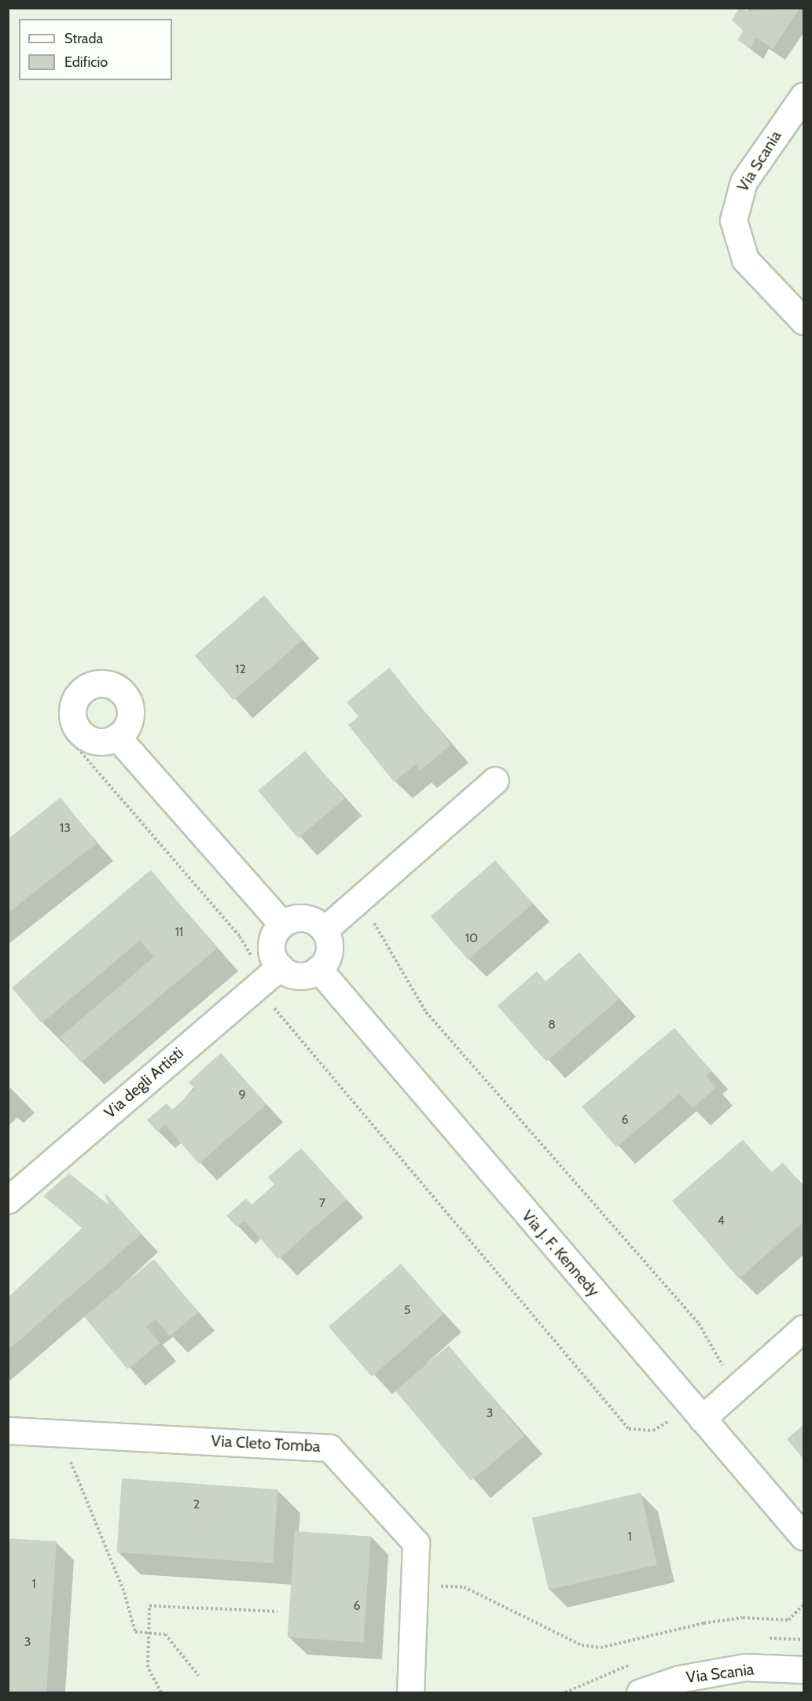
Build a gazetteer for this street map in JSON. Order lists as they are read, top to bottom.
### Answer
{
  "streets": {
    "street": [
      "Via Scania",
      "Via degli Artisti",
      "Via J. F. Kennedy",
      "Via Cleto Tomba"
    ]
  },
  "crossings": [
    ["Via degli Artisti", "Via J. F. Kennedy"]
  ],
  "house_numbers": [
    "12",
    "13",
    "11",
    "10",
    "8",
    "9",
    "6",
    "7",
    "4",
    "5",
    "3",
    "2",
    "1",
    "1",
    "6",
    "3"
  ],
  "legend": ["Strada", "Edificio"]
}
